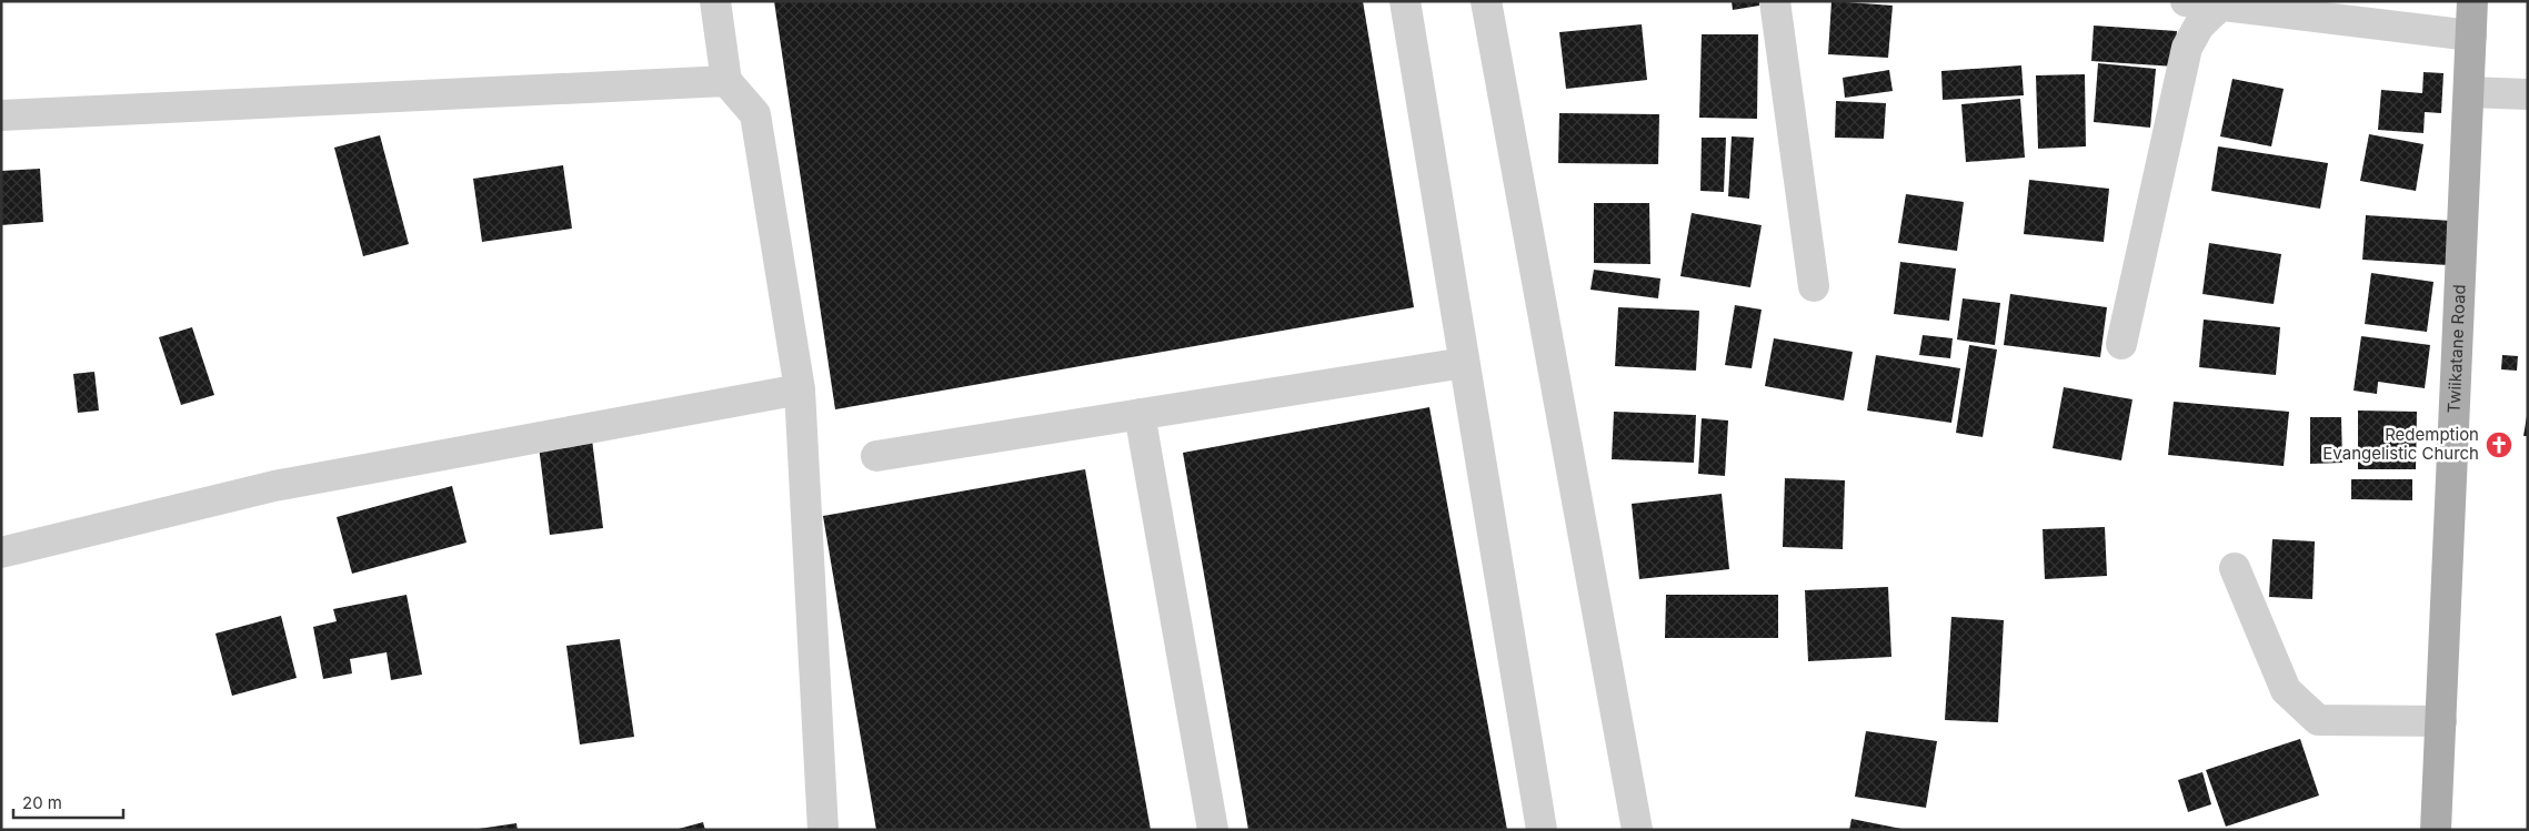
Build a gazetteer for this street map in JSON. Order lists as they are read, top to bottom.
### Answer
{
  "streets": {
    "main road": ["Twiikatane Road"]
  },
  "places": {
    "church": ["Redemption Evangelistic Church"]
  },
  "scale_bar": "20 m"
}
